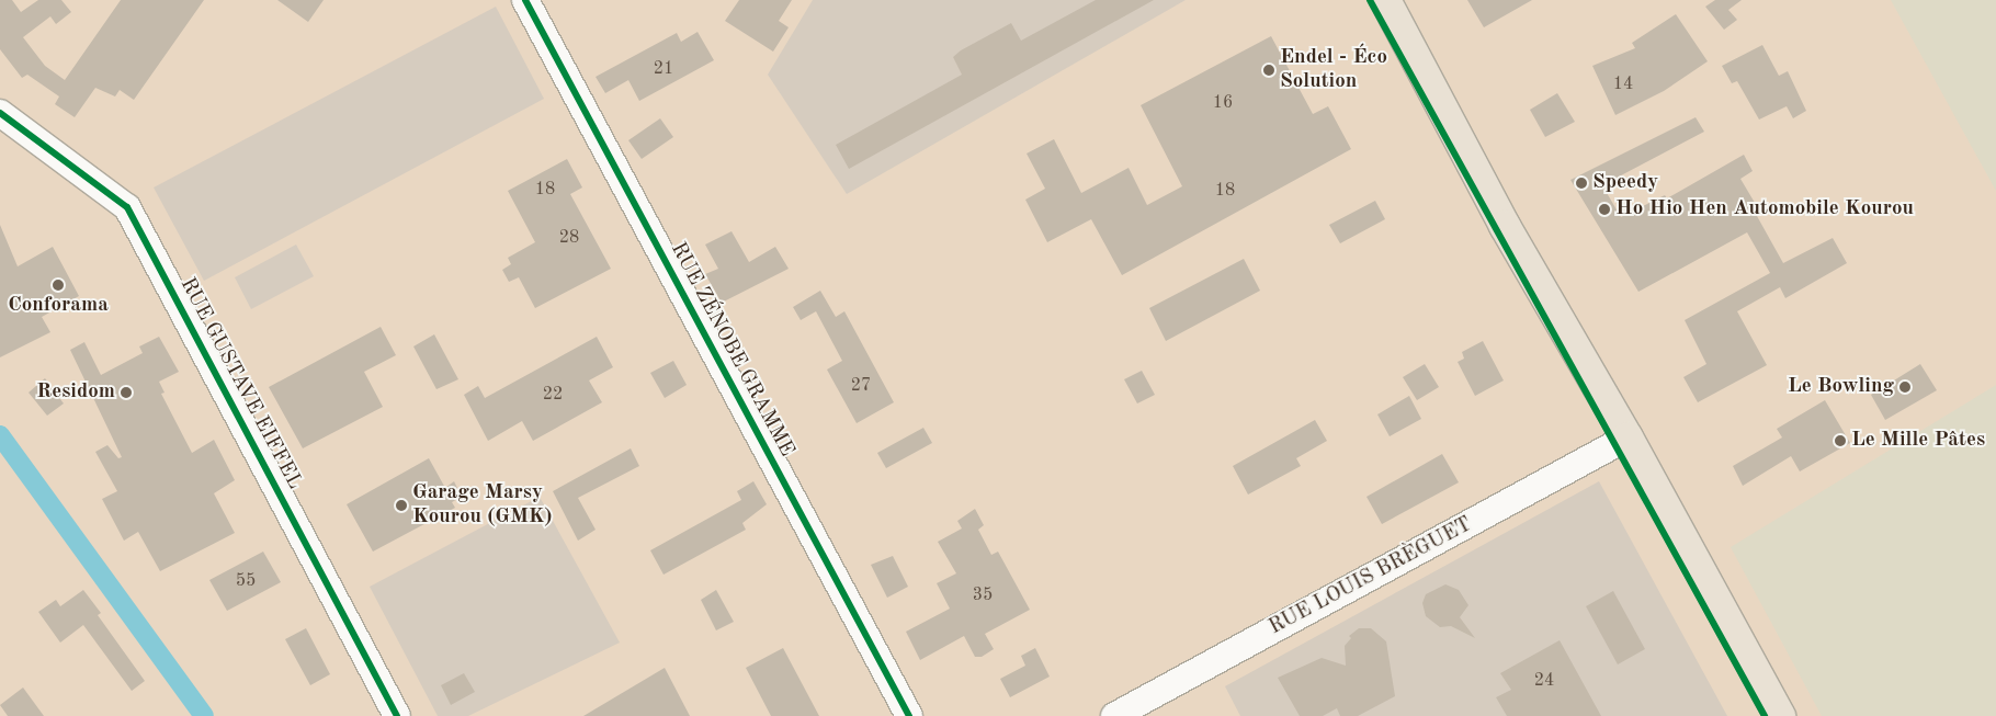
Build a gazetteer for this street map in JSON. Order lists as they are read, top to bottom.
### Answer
{
  "streets": {
    "street": ["RUE ZÉNOBE GRAMME", "RUE GUSTAVE EIFFEL", "RUE LOUIS BRÈGUET"]
  },
  "places": [
    "Endel - Éco Solution",
    "Speedy",
    "Ho Hio Hen Automobile Kourou",
    "Conforama",
    "Le Bowling",
    "Residom",
    "Le Mille Pâtes",
    "Garage Marsy Kourou (GMK)"
  ],
  "house_numbers": [
    "21",
    "14",
    "16",
    "18",
    "18",
    "28",
    "27",
    "22",
    "55",
    "35",
    "24"
  ]
}
